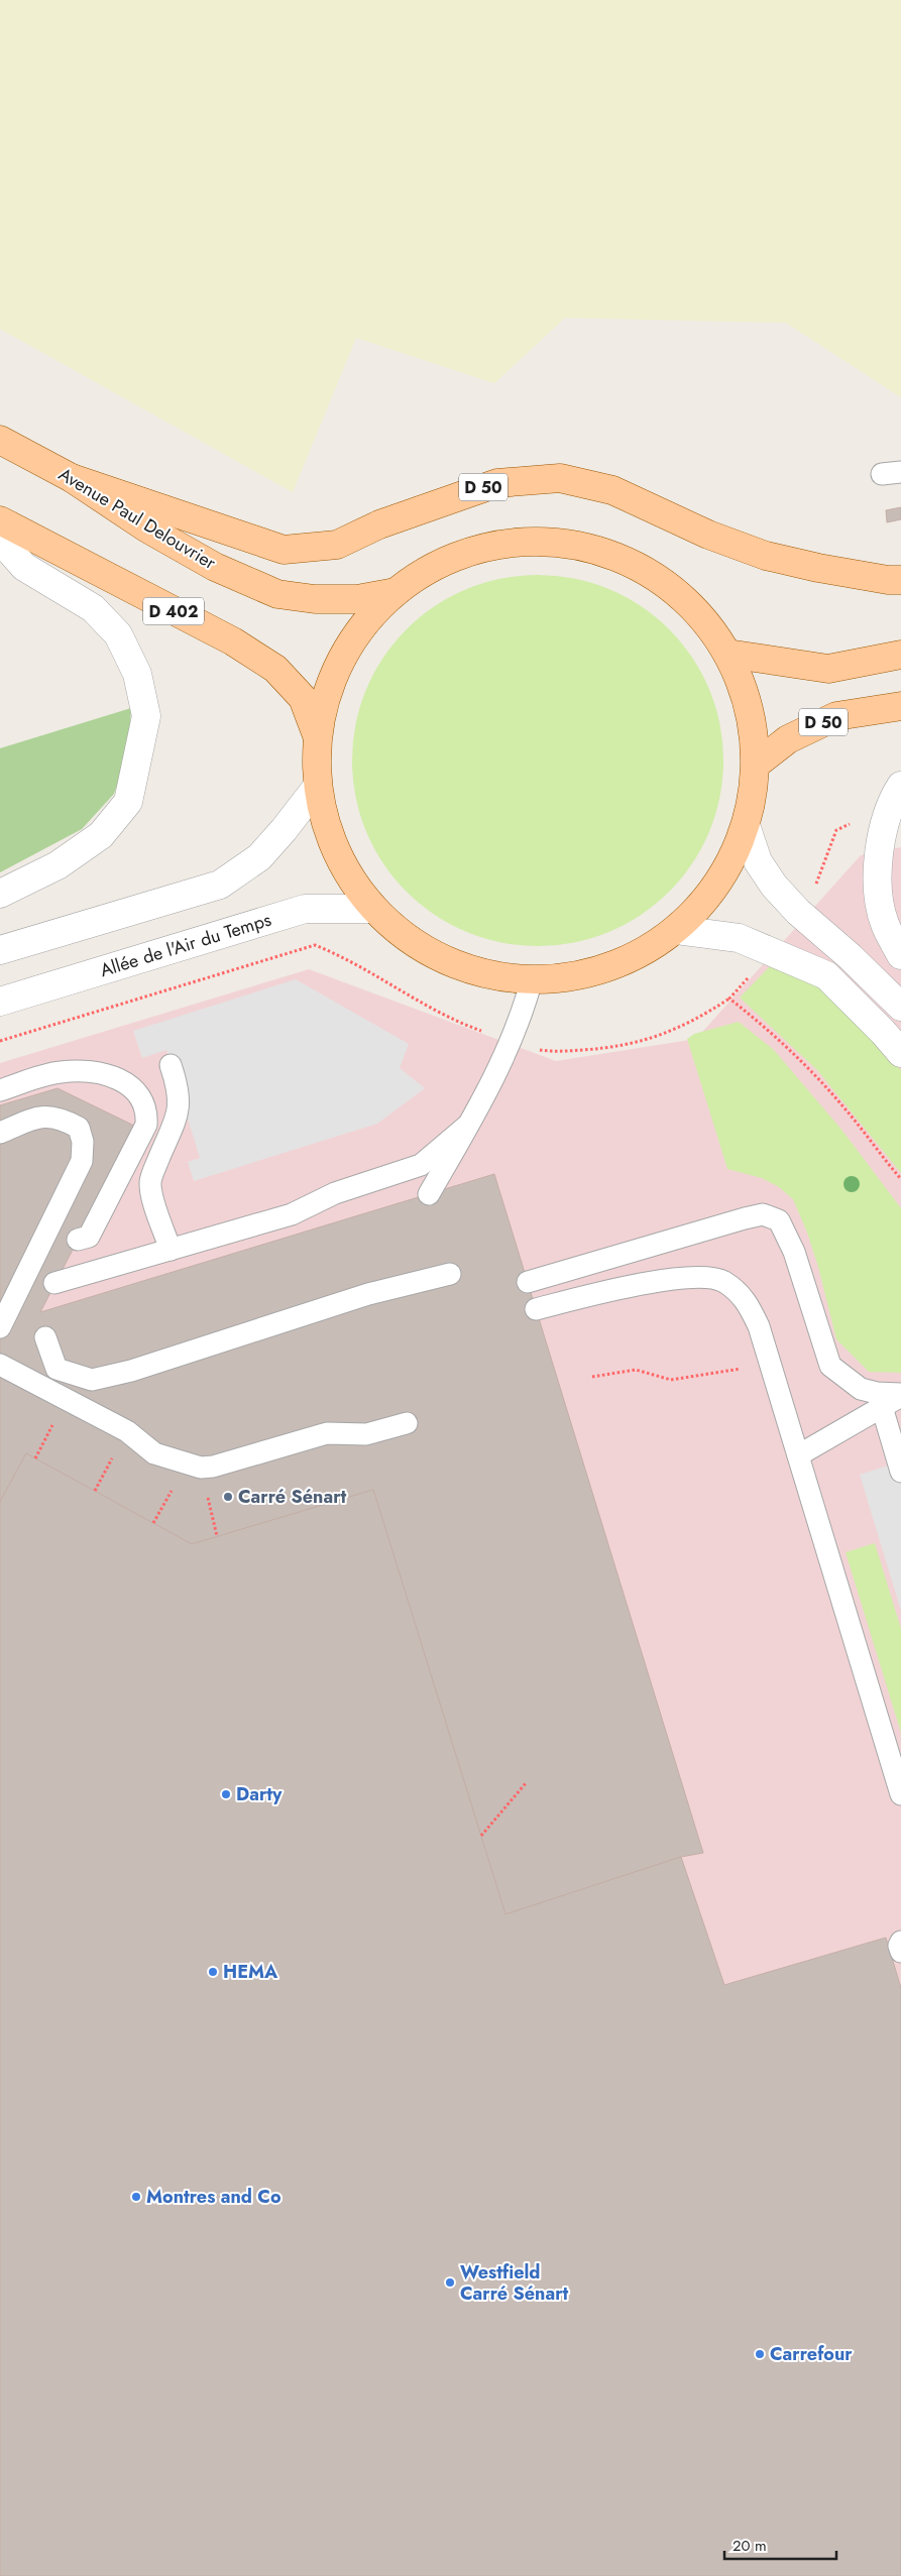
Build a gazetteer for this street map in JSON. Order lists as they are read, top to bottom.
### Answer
{
  "streets": {
    "main road": ["D 50", "Avenue Paul Delouvrier", "D 402"],
    "street": ["Allée de l'Air du Temps"]
  },
  "crossings": [
    ["D 50", "Avenue Paul Delouvrier"]
  ],
  "places": [
    "Carré Sénart",
    "Darty",
    "HEMA",
    "Montres and Co",
    "Westfield Carré Sénart",
    "Carrefour"
  ],
  "scale_bar": "20 m"
}
